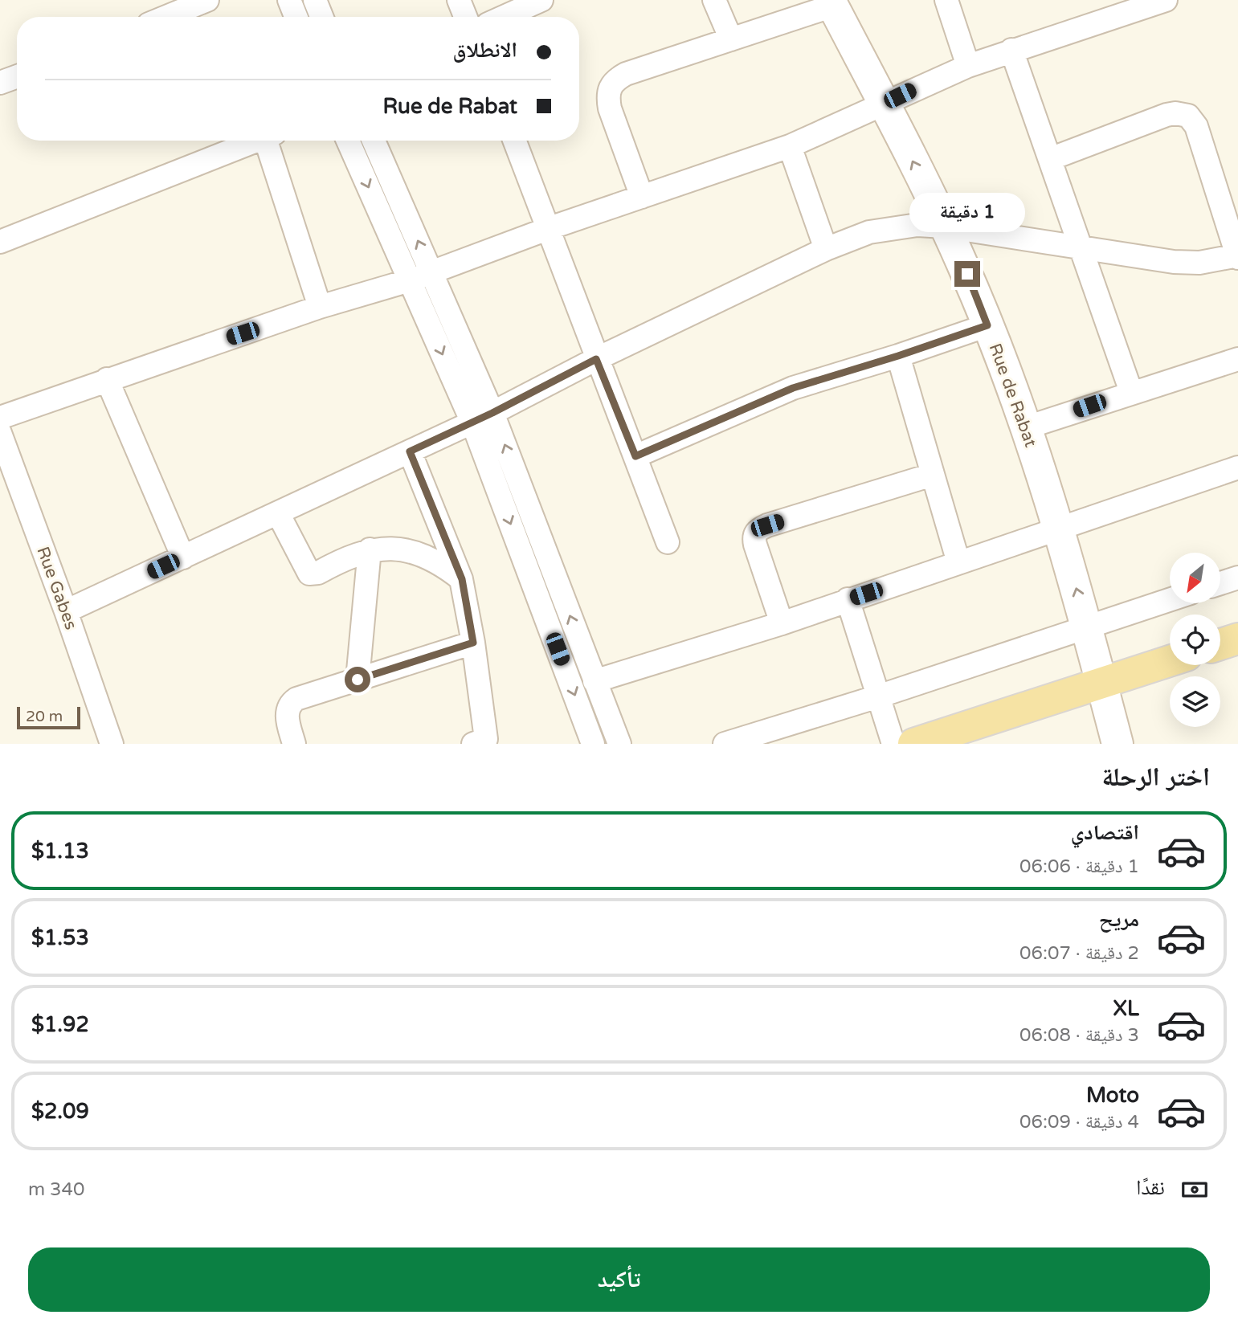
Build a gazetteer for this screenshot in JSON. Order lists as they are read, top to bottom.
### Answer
{
  "streets": {
    "street": ["Rue de Rabat", "Rue Gabes"]
  },
  "scale_bar": "20 m",
  "north": "bottom left",
  "page": {
    "banner": ["الانطلاق", "Rue de Rabat"],
    "bubble": "1 دقيقة",
    "scale": "20 m",
    "heading": "اختر الرحلة",
    "list": [
      {
        "name": "اقتصادي",
        "note": "1 دقيقة · 06:06",
        "value": "$1.13"
      },
      {
        "name": "مريح",
        "note": "2 دقيقة · 06:07",
        "value": "$1.53"
      },
      {
        "name": "XL",
        "note": "3 دقيقة · 06:08",
        "value": "$1.92"
      },
      {
        "name": "Moto",
        "note": "4 دقيقة · 06:09",
        "value": "$2.09"
      }
    ],
    "pay": ["نقدًا", "340 m"],
    "buttons": "تأكيد"
  }
}
